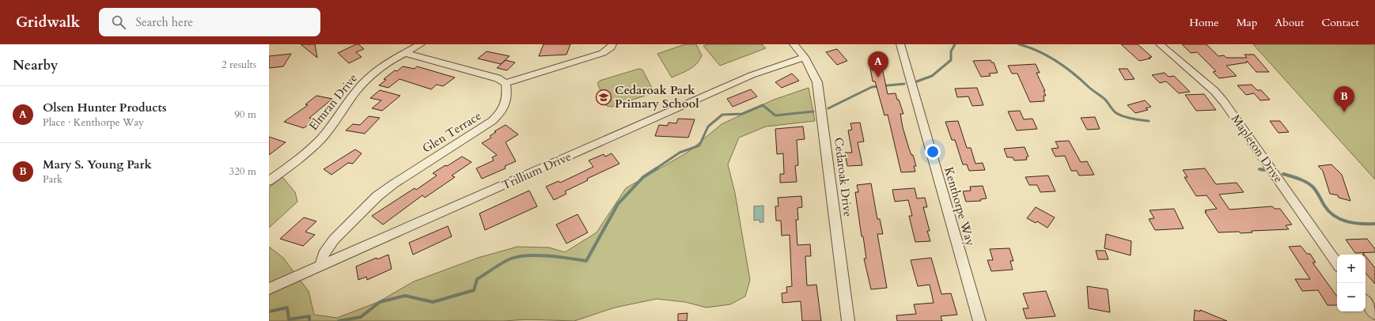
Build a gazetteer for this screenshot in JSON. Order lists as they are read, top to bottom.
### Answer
{
  "streets": {
    "street": [
      "Elmran Drive",
      "Glen Terrace",
      "Mapleton Drive",
      "Trillium Drive",
      "Cedaroak Drive",
      "Kenthorpe Way"
    ]
  },
  "crossings": [
    ["Glen Terrace", "Trillium Drive"],
    ["Trillium Drive", "Cedaroak Drive"]
  ],
  "places": {
    "school or university": ["Cedaroak Park Primary School"]
  },
  "page": {
    "header": "Gridwalk",
    "search": "Search here",
    "nav": [
      "Home",
      "Map",
      "About",
      "Contact"
    ],
    "heading": ["Nearby", "2 results"],
    "pins": ["A", "B"],
    "list": [
      {
        "mark": "A",
        "name": "Olsen Hunter Products",
        "note": "Place · Kenthorpe Way",
        "value": "90 m"
      },
      {
        "mark": "B",
        "name": "Mary S. Young Park",
        "note": "Park",
        "value": "320 m"
      }
    ],
    "map_buttons": ["+", "−"]
  }
}
